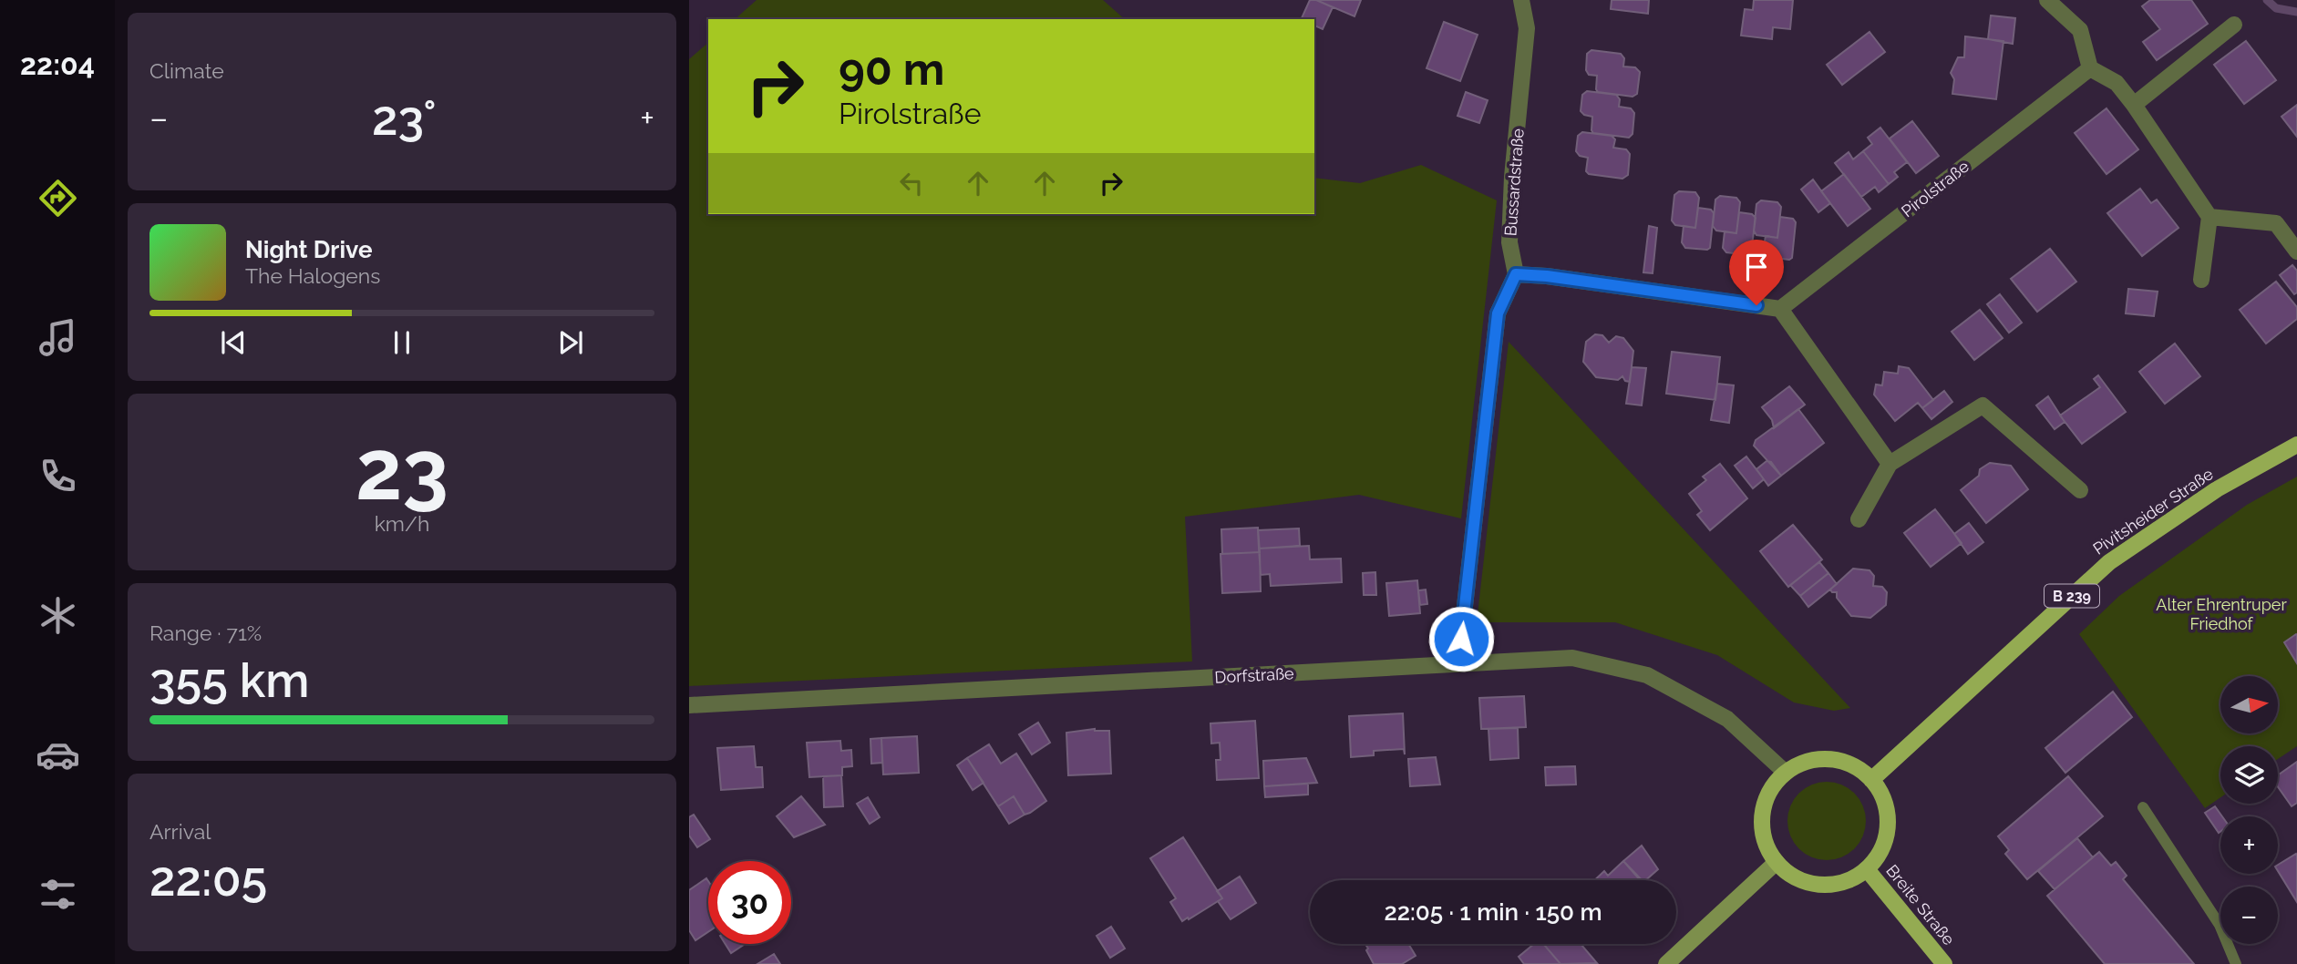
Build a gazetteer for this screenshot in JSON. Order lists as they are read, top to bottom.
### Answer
{
  "streets": {
    "main road": ["Pivitsheider Straße", "B 239", "Breite Straße"],
    "street": ["Bussardstraße", "Pirolstraße", "Dorfstraße"]
  },
  "crossings": [
    ["Pivitsheider Straße", "Dorfstraße"],
    ["Pivitsheider Straße", "Breite Straße"],
    ["Dorfstraße", "Breite Straße"]
  ],
  "parks": ["Alter Ehrentruper Friedhof"],
  "north": "right",
  "page": {
    "tabs": "22:04",
    "tile": [
      "Climate",
      ["23", "km/h"],
      ["Range · 71%", "355 km"],
      ["Arrival", "22:05"]
    ],
    "turn": ["90 m", "Pirolstraße"],
    "heat": ["−", "23°", "+"],
    "song": ["Night Drive", "The Halogens"],
    "map_buttons": ["+", "−"],
    "limit": "30",
    "trip": "22:05 · 1 min · 150 m"
  }
}
